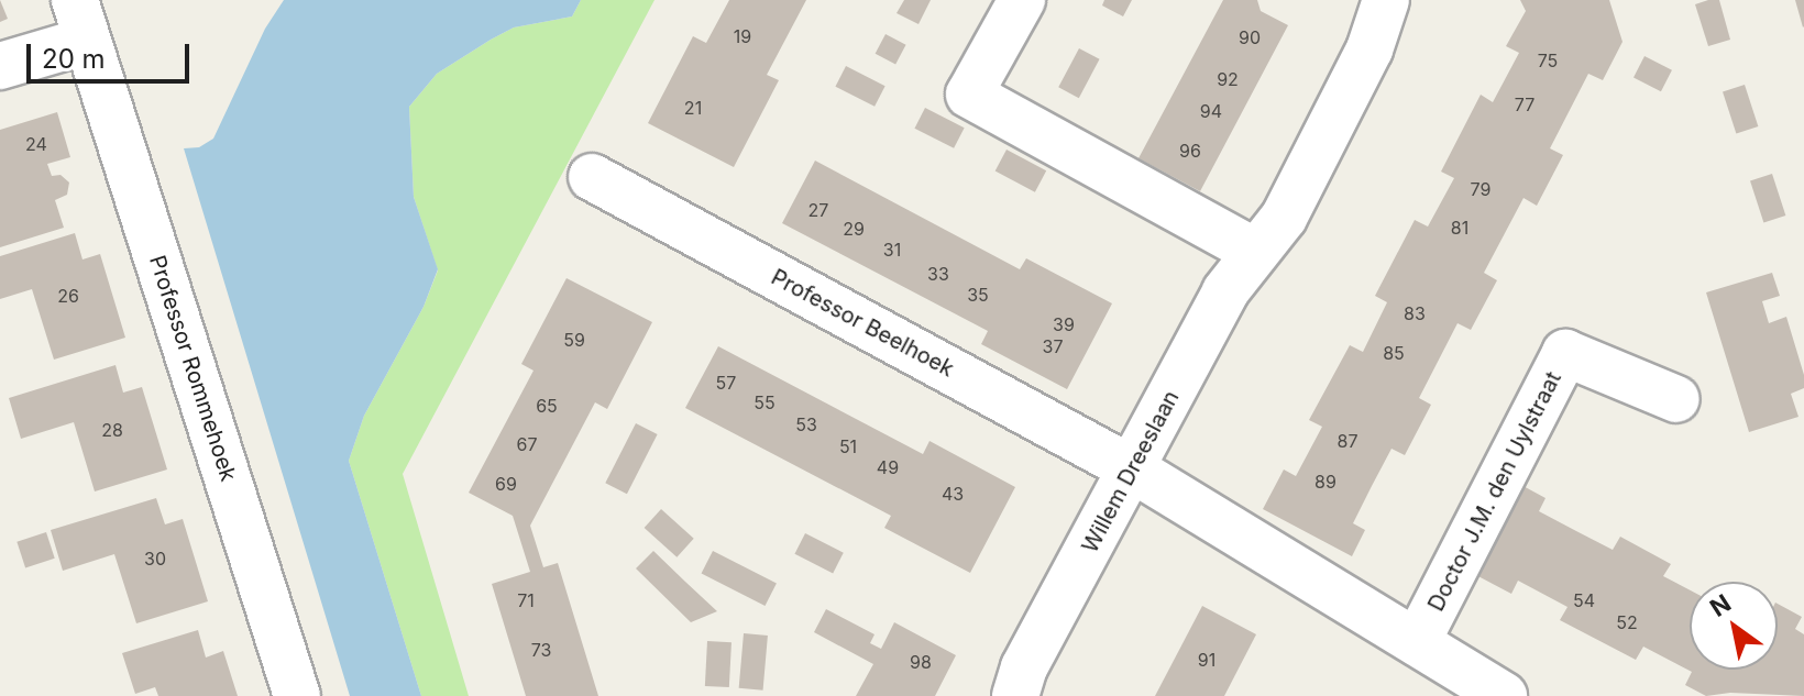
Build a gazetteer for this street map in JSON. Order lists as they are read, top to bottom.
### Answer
{
  "streets": {
    "street": [
      "Professor Beelhoek",
      "Professor Rommehoek",
      "Willem Dreeslaan",
      "Doctor J.M. den Uylstraat"
    ]
  },
  "crossings": [
    ["Professor Beelhoek", "Willem Dreeslaan"]
  ],
  "house_numbers": [
    "19",
    "90",
    "75",
    "92",
    "77",
    "21",
    "94",
    "24",
    "96",
    "79",
    "27",
    "81",
    "29",
    "31",
    "33",
    "35",
    "26",
    "83",
    "39",
    "59",
    "37",
    "85",
    "57",
    "55",
    "65",
    "53",
    "28",
    "87",
    "67",
    "51",
    "49",
    "89",
    "69",
    "43",
    "30",
    "71",
    "54",
    "52",
    "73",
    "91",
    "98"
  ],
  "scale_bar": "20 m",
  "north": "top left"
}
